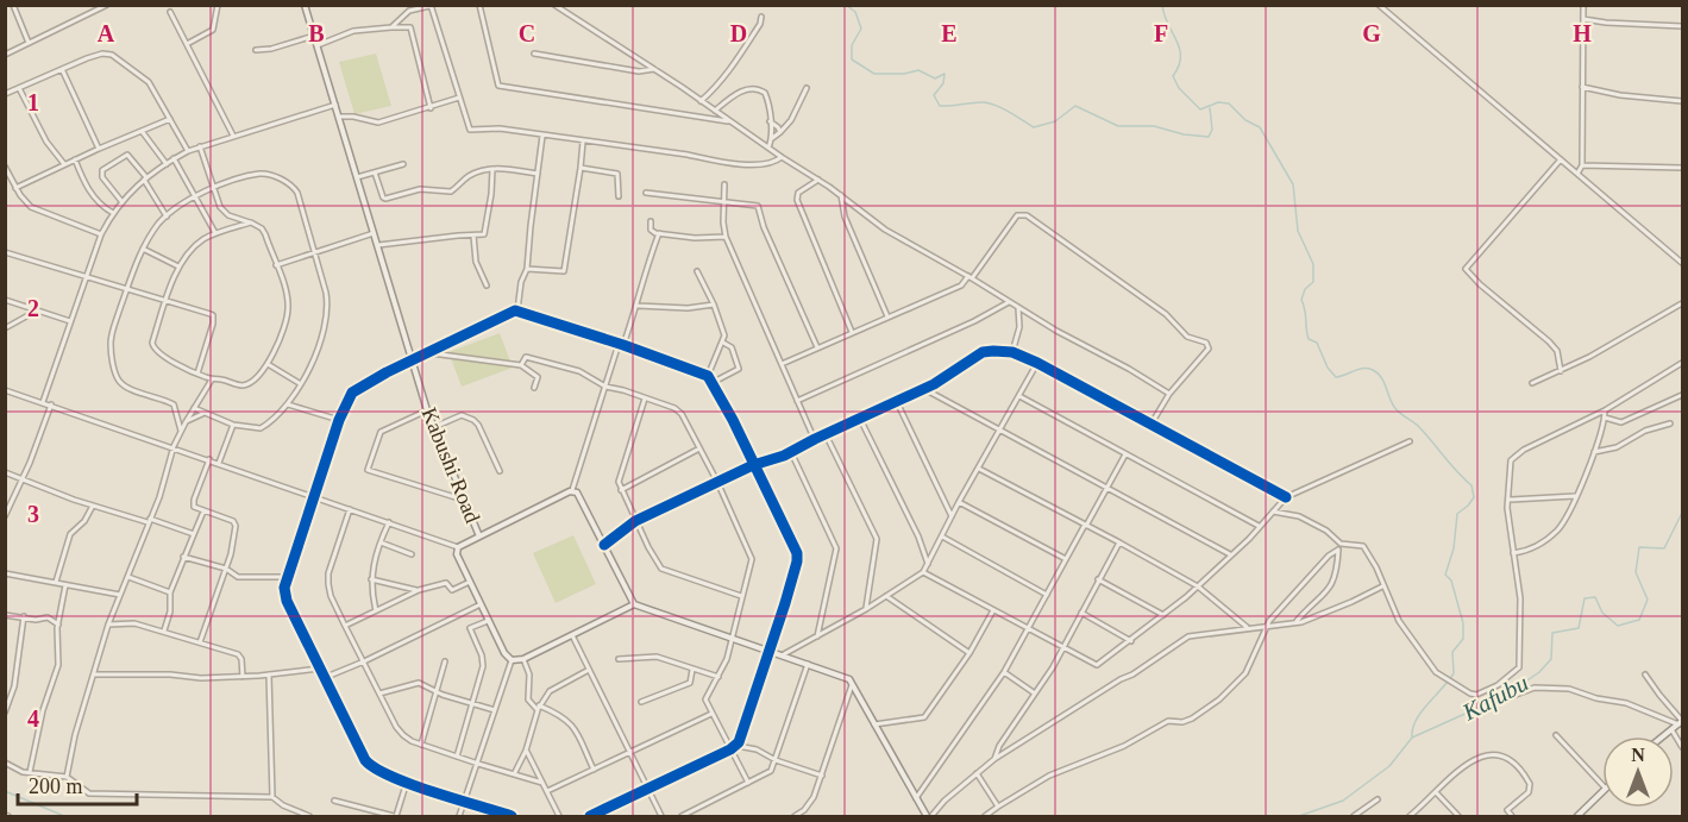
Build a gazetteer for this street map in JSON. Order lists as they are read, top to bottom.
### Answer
{
  "streets": {
    "main road": ["Kabushi Road"]
  },
  "water": ["Kafubu"],
  "scale_bar": "200 m",
  "north": "top",
  "grid": {
    "columns": [
      "A",
      "B",
      "C",
      "D",
      "E",
      "F",
      "G",
      "H"
    ],
    "rows": [
      "1",
      "2",
      "3",
      "4"
    ]
  }
}
